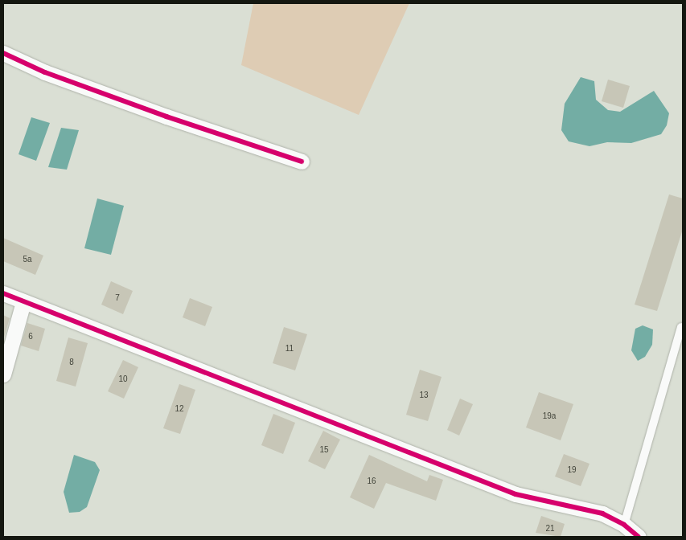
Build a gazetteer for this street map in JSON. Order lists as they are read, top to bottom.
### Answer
{
  "house_numbers": [
    "5а",
    "7",
    "6",
    "11",
    "8",
    "10",
    "13",
    "12",
    "19а",
    "15",
    "19",
    "16",
    "21"
  ]
}
